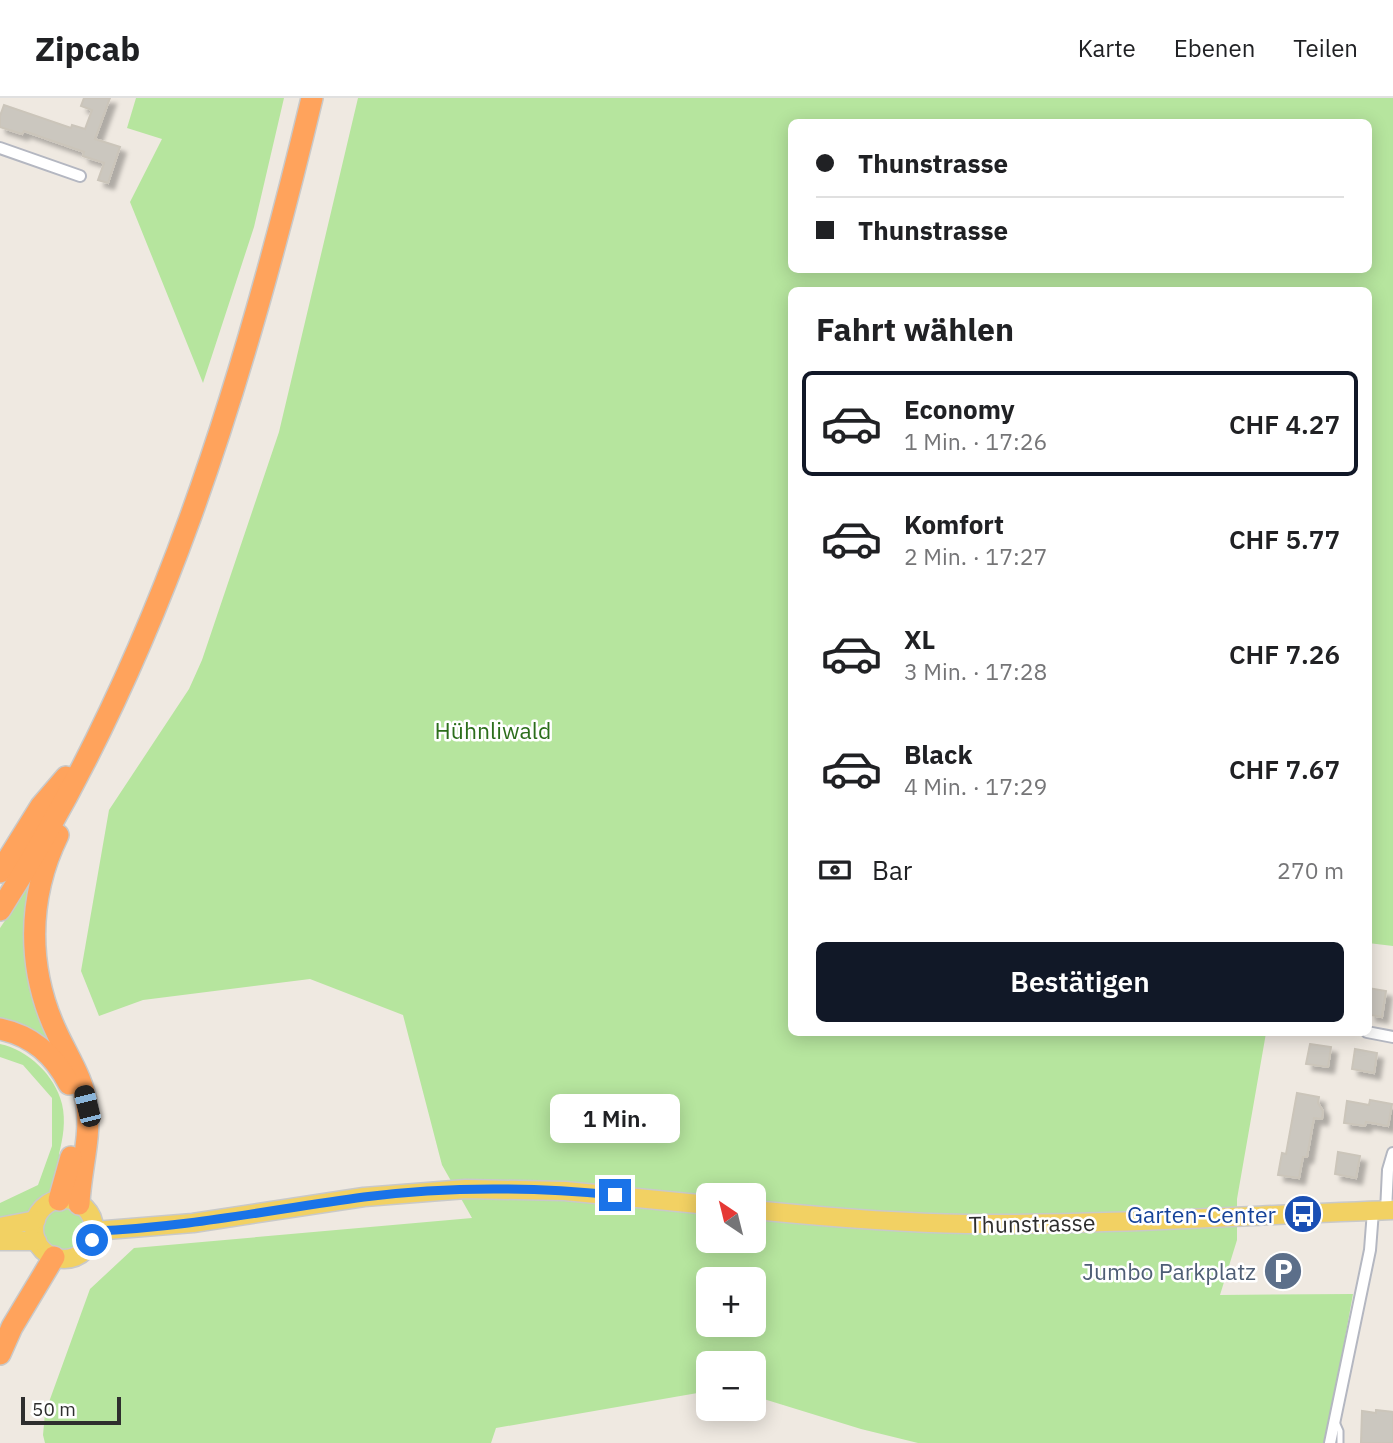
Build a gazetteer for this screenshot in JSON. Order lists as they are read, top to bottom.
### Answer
{
  "streets": {
    "main road": ["Thunstrasse"]
  },
  "parks": ["Hühnliwald"],
  "places": {
    "bus stop": ["Garten-Center"],
    "parking": ["Jumbo Parkplatz"]
  },
  "scale_bar": "50 m",
  "north": "top left",
  "page": {
    "header": "Zipcab",
    "nav": ["Karte", "Ebenen", "Teilen"],
    "banner": ["Thunstrasse", "Thunstrasse"],
    "heading": "Fahrt wählen",
    "list": [
      {
        "name": "Economy",
        "note": "1 Min. · 17:26",
        "value": "CHF 4.27"
      },
      {
        "name": "Komfort",
        "note": "2 Min. · 17:27",
        "value": "CHF 5.77"
      },
      {
        "name": "XL",
        "note": "3 Min. · 17:28",
        "value": "CHF 7.26"
      },
      {
        "name": "Black",
        "note": "4 Min. · 17:29",
        "value": "CHF 7.67"
      }
    ],
    "pay": ["Bar", "270 m"],
    "buttons": "Bestätigen",
    "bubble": "1 Min.",
    "map_buttons": ["+", "−"],
    "scale": "50 m"
  }
}
